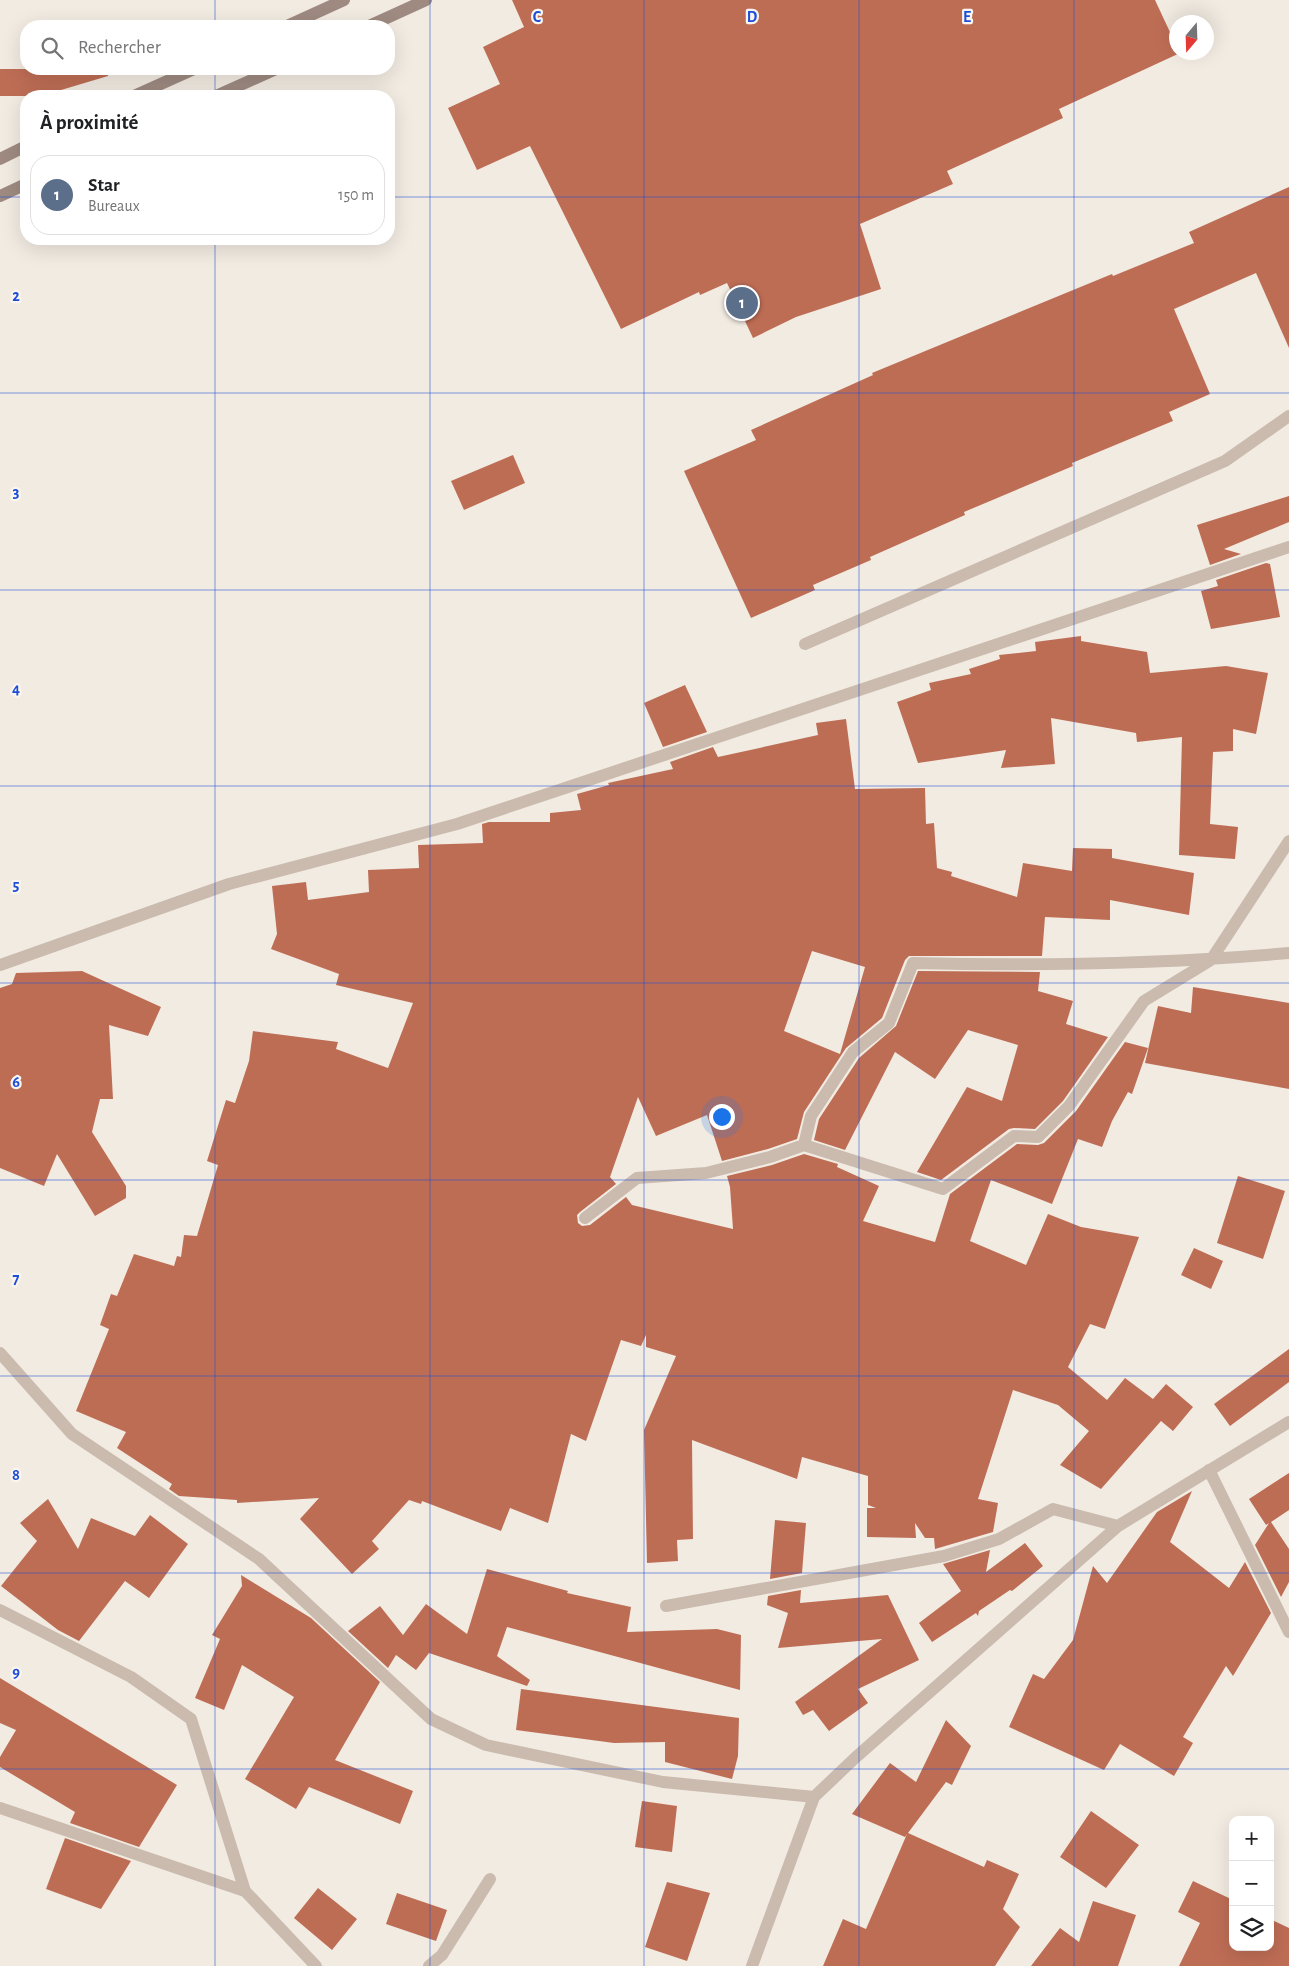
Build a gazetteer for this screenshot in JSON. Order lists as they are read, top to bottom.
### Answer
{
  "north": "bottom",
  "page": {
    "search": "Rechercher",
    "heading": "À proximité",
    "list": [
      {
        "mark": "1",
        "name": "Star",
        "note": "Bureaux",
        "value": "150 m"
      }
    ],
    "pins": "1",
    "map_buttons": ["+", "−"]
  },
  "grid": {
    "columns": ["C", "D", "E"],
    "rows": [
      "2",
      "3",
      "4",
      "5",
      "6",
      "7",
      "8",
      "9"
    ]
  }
}
